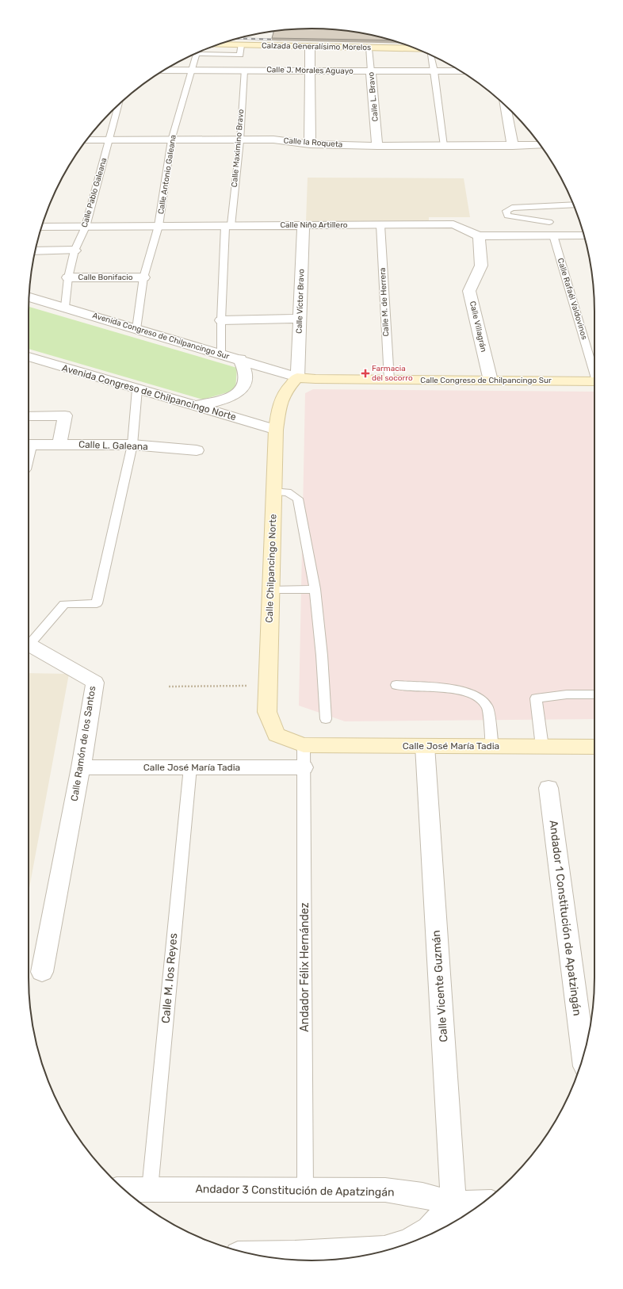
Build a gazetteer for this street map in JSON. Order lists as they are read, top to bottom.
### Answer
{
  "streets": {
    "street": [
      "Calzada Generalísimo Morelos",
      "Calle J. Morales Aguayo",
      "Calle L. Bravo",
      "Calle la Roqueta",
      "Calle Niño Artillero",
      "Calle Bonifacio",
      "Calle Víctor Bravo",
      "Calle Villagrán",
      "Avenida Congreso de Chilpancingo Sur",
      "Calle Congreso de Chilpancingo Sur",
      "Avenida Congreso de Chilpancingo Norte",
      "Calle L. Galeana",
      "Calle Chilpancingo Norte",
      "Calle Ramón de los Santos",
      "Calle José María Tadia",
      "Andador 1 Constitución de Apatzingán",
      "Calle Vicente Guzmán",
      "Andador 3 Constitución de Apatzingán"
    ],
    "lane": [
      "Calle Maximino Bravo",
      "Calle Antonio Galeana",
      "Calle Pablo Galeana",
      "Calle Rafaél Valdovinos",
      "Calle M. de Herrera",
      "Andador Félix Hernández",
      "Calle M. los Reyes"
    ]
  },
  "crossings": [
    ["Calzada Generalísimo Morelos", "Calle L. Bravo"],
    ["Calzada Generalísimo Morelos", "Calle Antonio Galeana"],
    ["Calle J. Morales Aguayo", "Calle L. Bravo"],
    ["Calle J. Morales Aguayo", "Calle Maximino Bravo"],
    ["Calle J. Morales Aguayo", "Calle Antonio Galeana"],
    ["Calle L. Bravo", "Calle la Roqueta"],
    ["Calle la Roqueta", "Calle Maximino Bravo"],
    ["Calle la Roqueta", "Calle Antonio Galeana"],
    ["Calle la Roqueta", "Calle Pablo Galeana"],
    ["Calle Maximino Bravo", "Calle Niño Artillero"],
    ["Calle Maximino Bravo", "Avenida Congreso de Chilpancingo Sur"],
    ["Calle Antonio Galeana", "Calle Niño Artillero"],
    ["Calle Antonio Galeana", "Calle Bonifacio"],
    ["Calle Antonio Galeana", "Avenida Congreso de Chilpancingo Sur"],
    ["Calle Pablo Galeana", "Calle Niño Artillero"],
    ["Calle Pablo Galeana", "Calle Bonifacio"],
    ["Calle Pablo Galeana", "Avenida Congreso de Chilpancingo Sur"],
    ["Calle Niño Artillero", "Calle Rafaél Valdovinos"],
    ["Calle Niño Artillero", "Calle Víctor Bravo"],
    ["Calle Niño Artillero", "Calle M. de Herrera"],
    ["Calle Niño Artillero", "Calle Villagrán"],
    ["Calle Víctor Bravo", "Avenida Congreso de Chilpancingo Sur"],
    ["Calle Víctor Bravo", "Calle Congreso de Chilpancingo Sur"],
    ["Calle Víctor Bravo", "Calle Chilpancingo Norte"],
    ["Calle M. de Herrera", "Calle Congreso de Chilpancingo Sur"],
    ["Calle Villagrán", "Calle Congreso de Chilpancingo Sur"],
    ["Avenida Congreso de Chilpancingo Sur", "Calle Congreso de Chilpancingo Sur"],
    ["Avenida Congreso de Chilpancingo Sur", "Calle Chilpancingo Norte"],
    ["Calle Congreso de Chilpancingo Sur", "Calle Chilpancingo Norte"],
    ["Avenida Congreso de Chilpancingo Norte", "Calle Chilpancingo Norte"],
    ["Avenida Congreso de Chilpancingo Norte", "Calle Ramón de los Santos"],
    ["Calle L. Galeana", "Calle Ramón de los Santos"],
    ["Calle Chilpancingo Norte", "Calle José María Tadia"],
    ["Calle Chilpancingo Norte", "Andador Félix Hernández"],
    ["Calle Ramón de los Santos", "Calle José María Tadia"],
    ["Calle José María Tadia", "Andador Félix Hernández"],
    ["Calle José María Tadia", "Calle M. los Reyes"],
    ["Calle José María Tadia", "Calle Vicente Guzmán"],
    ["Andador Félix Hernández", "Andador 3 Constitución de Apatzingán"],
    ["Calle M. los Reyes", "Andador 3 Constitución de Apatzingán"],
    ["Calle Vicente Guzmán", "Andador 3 Constitución de Apatzingán"]
  ],
  "places": {
    "health": ["Farmacia del socorro"]
  }
}
